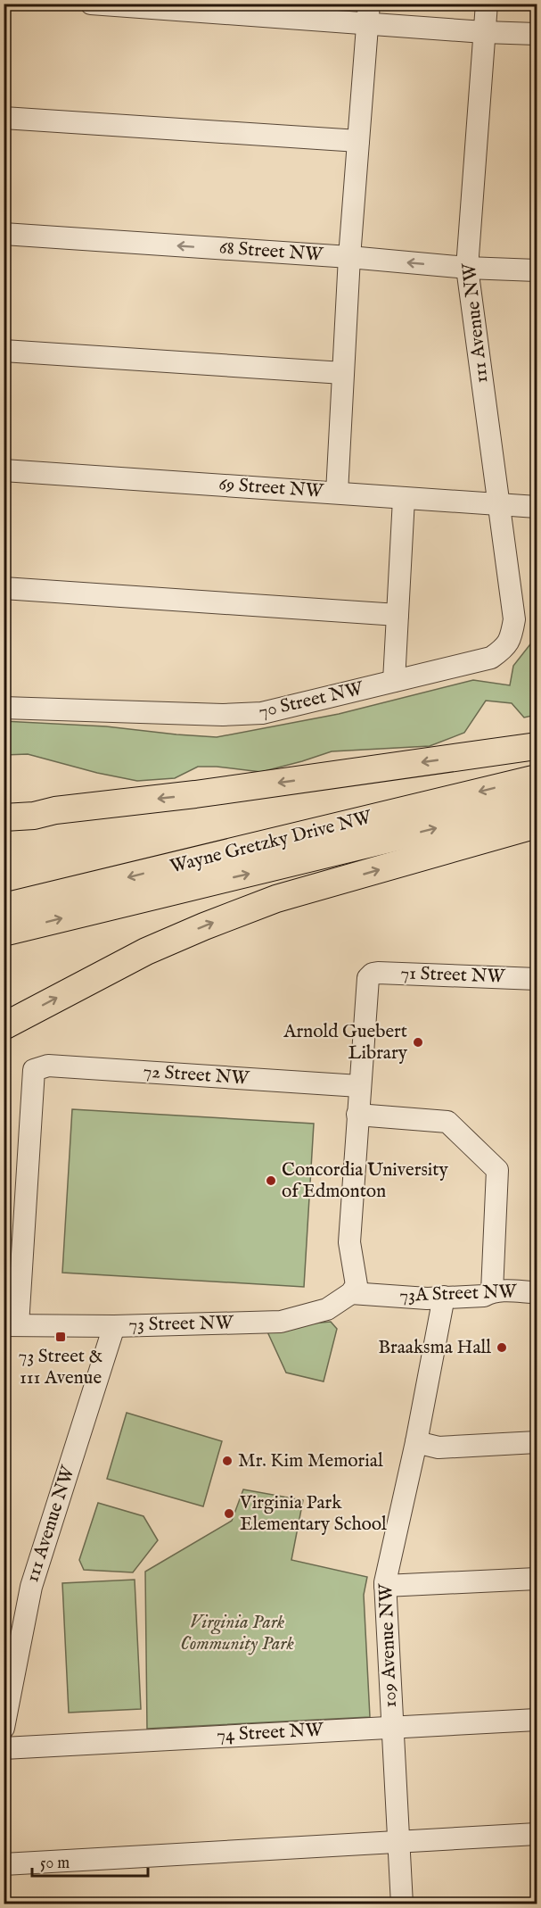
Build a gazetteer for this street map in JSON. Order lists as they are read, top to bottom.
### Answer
{
  "streets": {
    "main road": ["Wayne Gretzky Drive NW"],
    "street": [
      "68 Street NW",
      "111 Avenue NW",
      "69 Street NW",
      "70 Street NW",
      "71 Street NW",
      "72 Street NW",
      "73A Street NW",
      "73 Street NW",
      "109 Avenue NW",
      "74 Street NW"
    ]
  },
  "crossings": [
    ["68 Street NW", "111 Avenue NW"],
    ["111 Avenue NW", "69 Street NW"],
    ["111 Avenue NW", "70 Street NW"],
    ["111 Avenue NW", "73 Street NW"],
    ["71 Street NW", "72 Street NW"],
    ["72 Street NW", "73 Street NW"],
    ["73A Street NW", "73 Street NW"],
    ["73A Street NW", "109 Avenue NW"],
    ["109 Avenue NW", "74 Street NW"]
  ],
  "parks": ["Virginia Park Community Park"],
  "places": {
    "other": [
      "Arnold Guebert Library",
      "Concordia University of Edmonton",
      "Braaksma Hall",
      "Mr. Kim Memorial",
      "Virginia Park Elementary School"
    ],
    "transit": ["73 Street & 111 Avenue"]
  },
  "scale_bar": "50 m"
}
